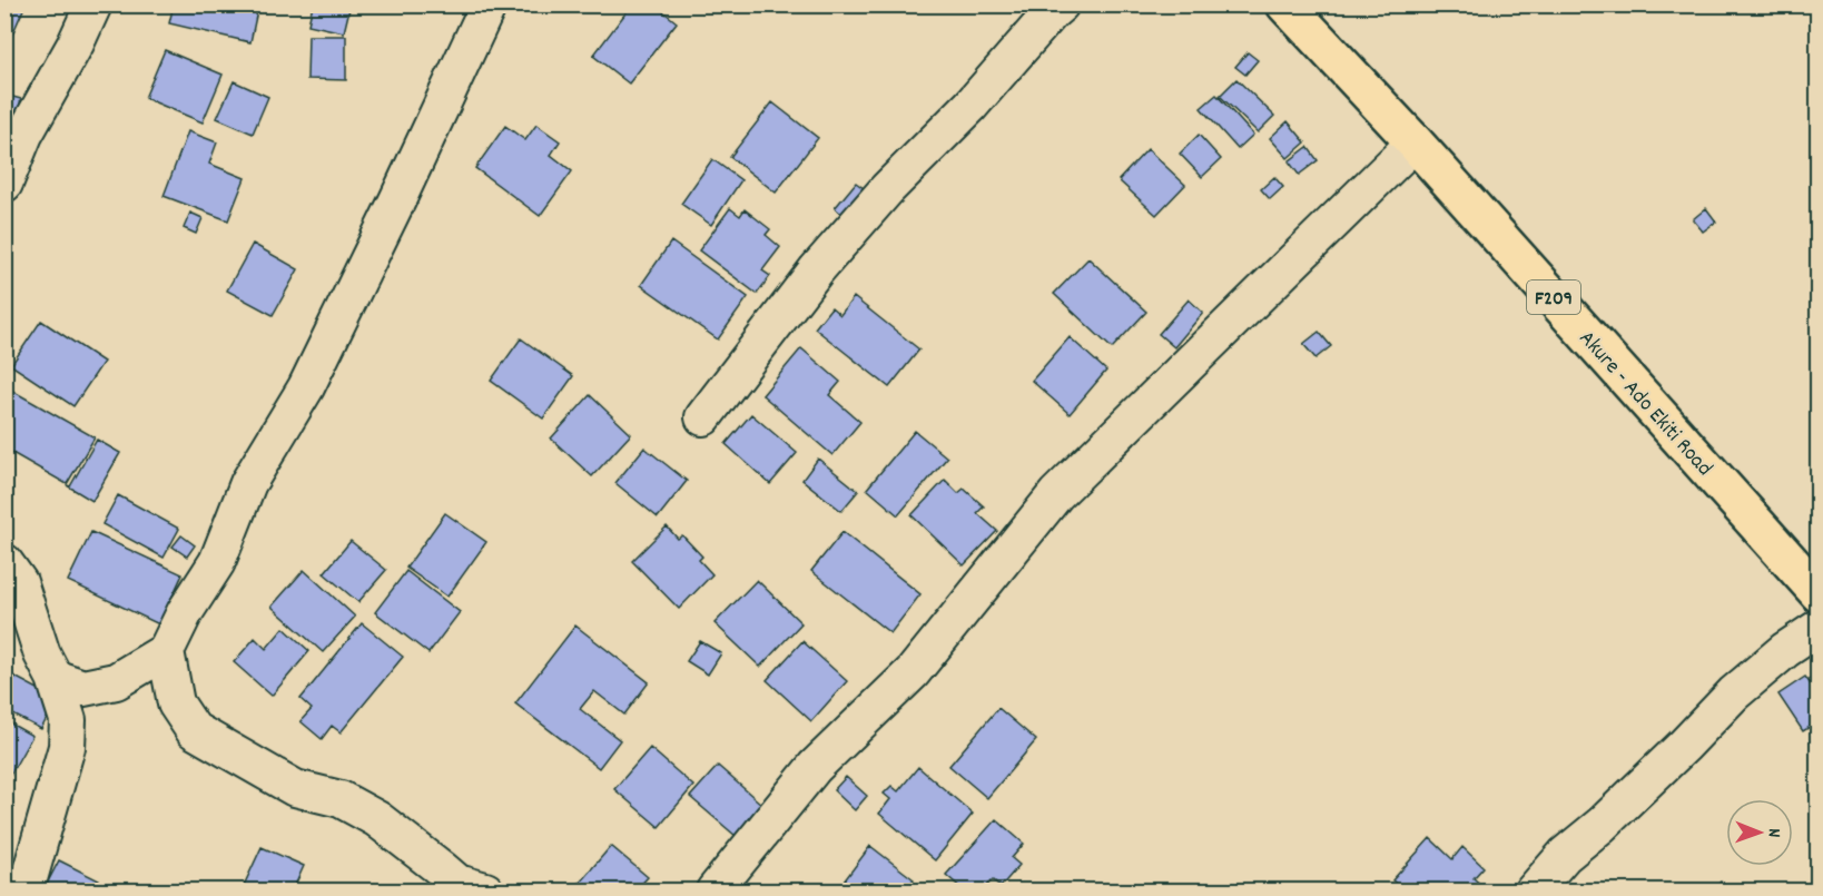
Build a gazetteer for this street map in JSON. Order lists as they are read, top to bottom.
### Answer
{
  "streets": {
    "main road": ["F209", "Akure - Ado Ekiti Road"]
  },
  "north": "right"
}
